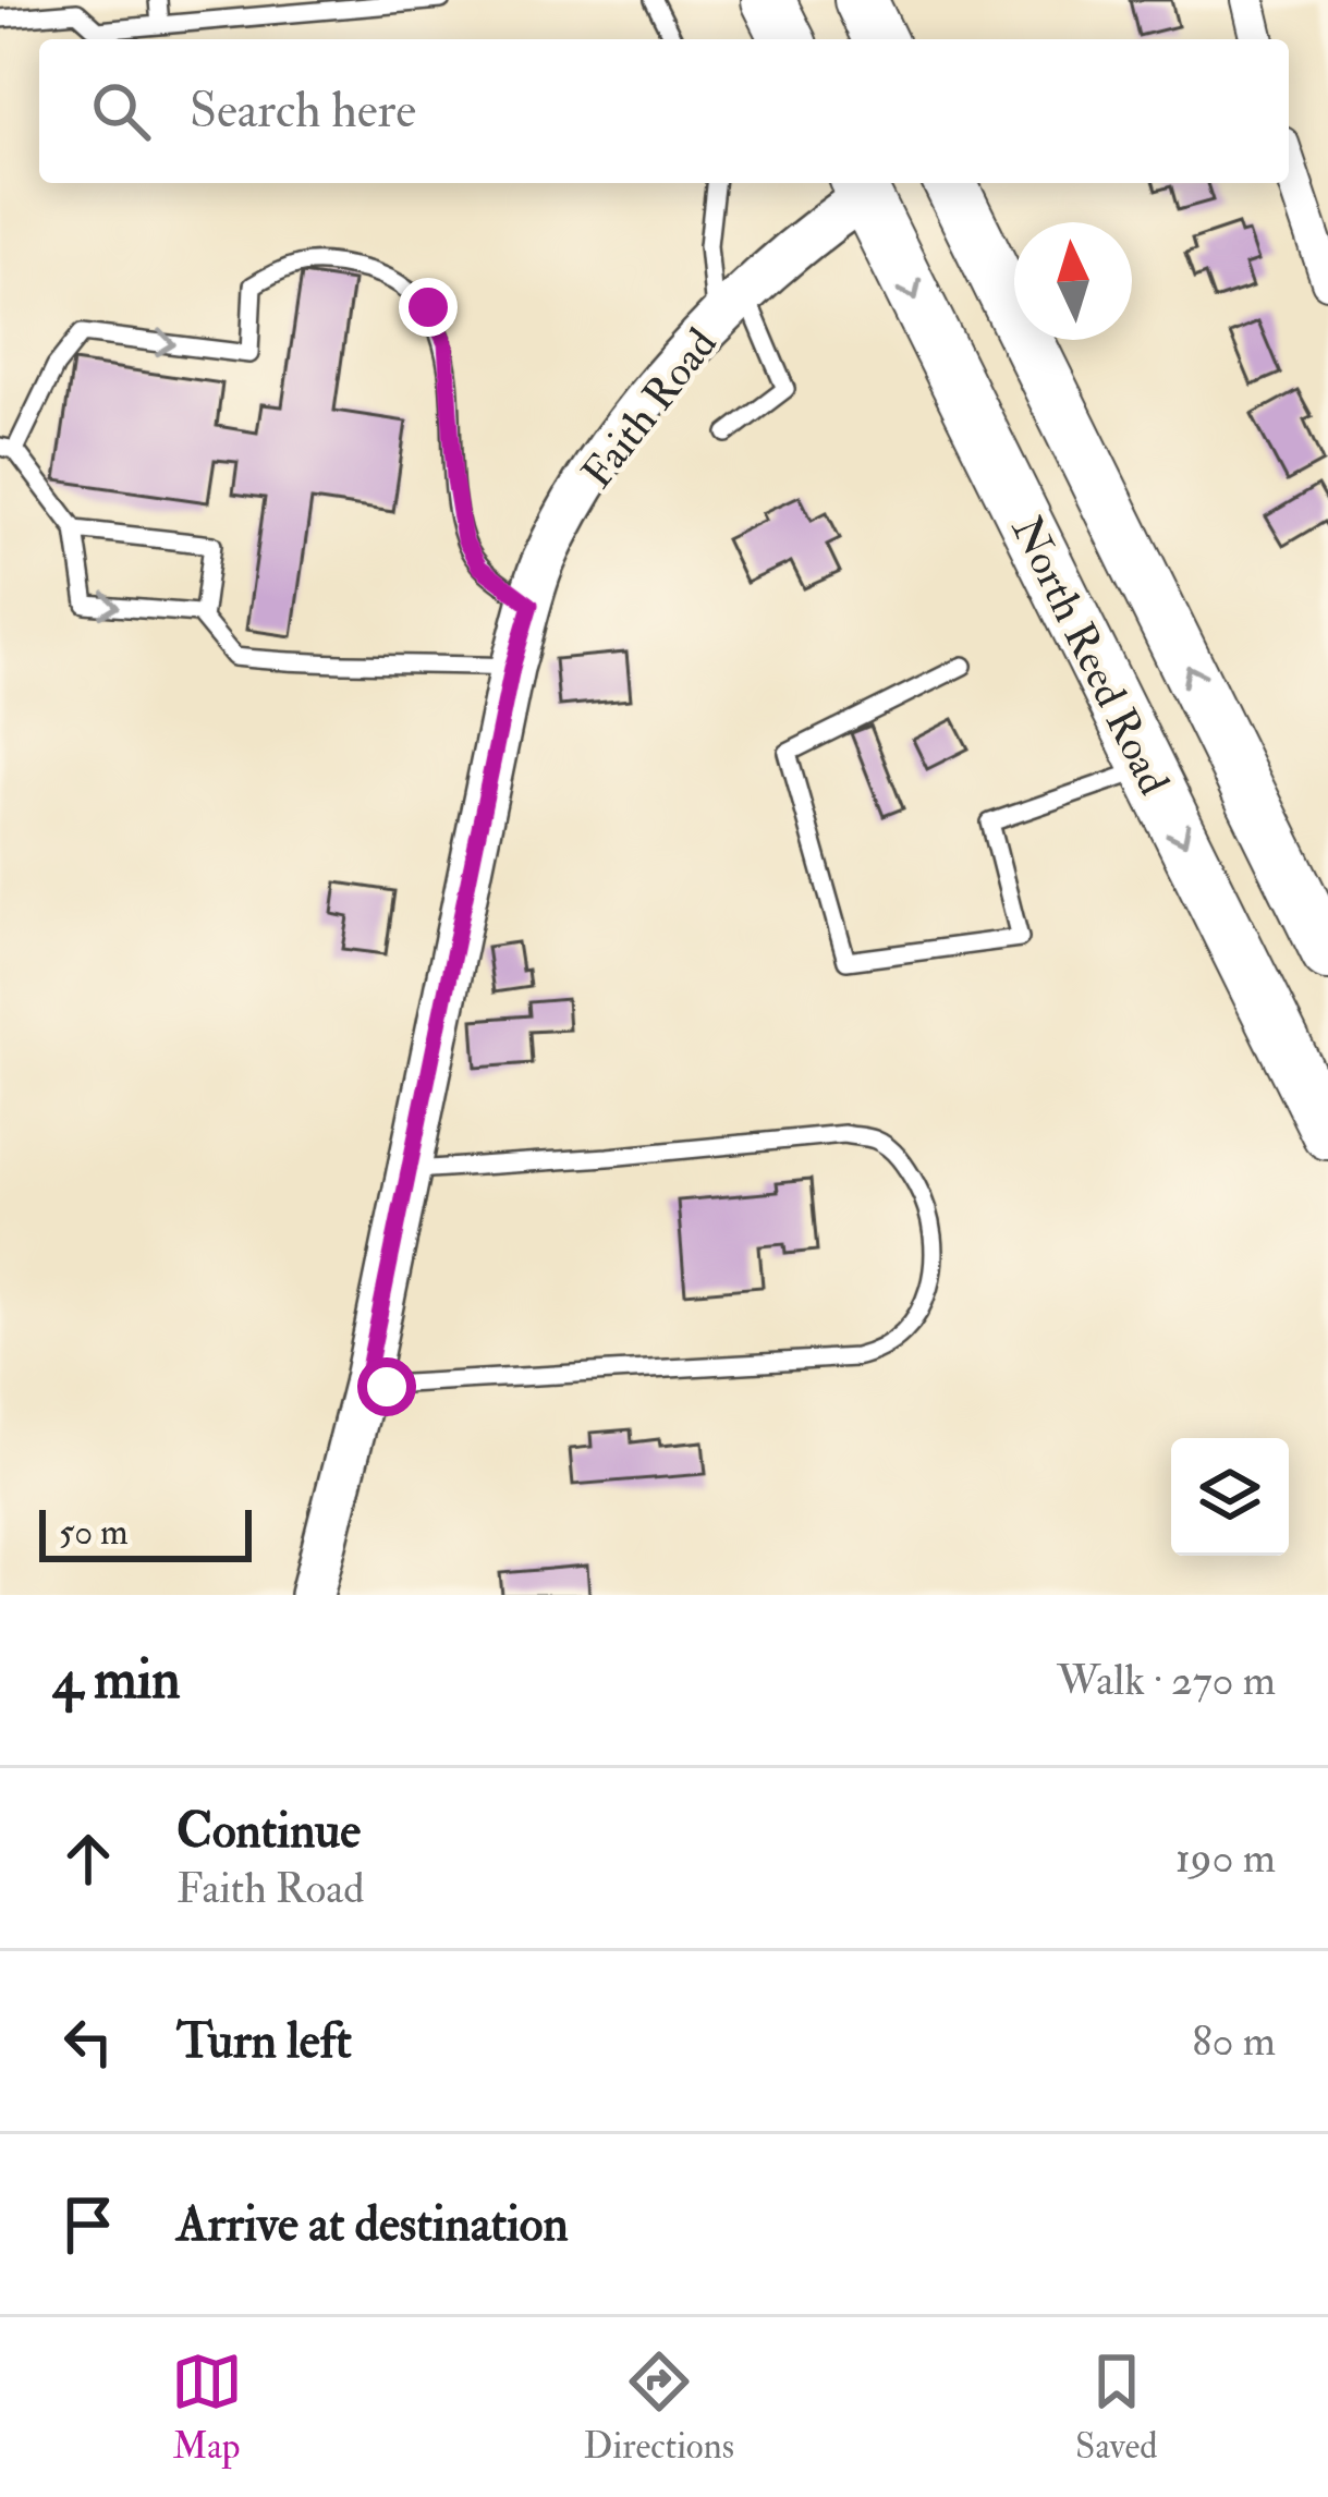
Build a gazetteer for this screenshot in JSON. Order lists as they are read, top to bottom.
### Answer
{
  "streets": {
    "main road": ["North Reed Road"],
    "street": ["Faith Road"]
  },
  "crossings": [
    ["Faith Road", "North Reed Road"]
  ],
  "scale_bar": "50 m",
  "north": "top",
  "page": {
    "search": "Search here",
    "scale": "50 m",
    "heading": ["4 min", "Walk · 270 m"],
    "list": [
      ["Continue", "Faith Road", "190 m"],
      ["Turn left", "80 m"],
      "Arrive at destination"
    ],
    "nav": ["Map", "Directions", "Saved"]
  }
}
